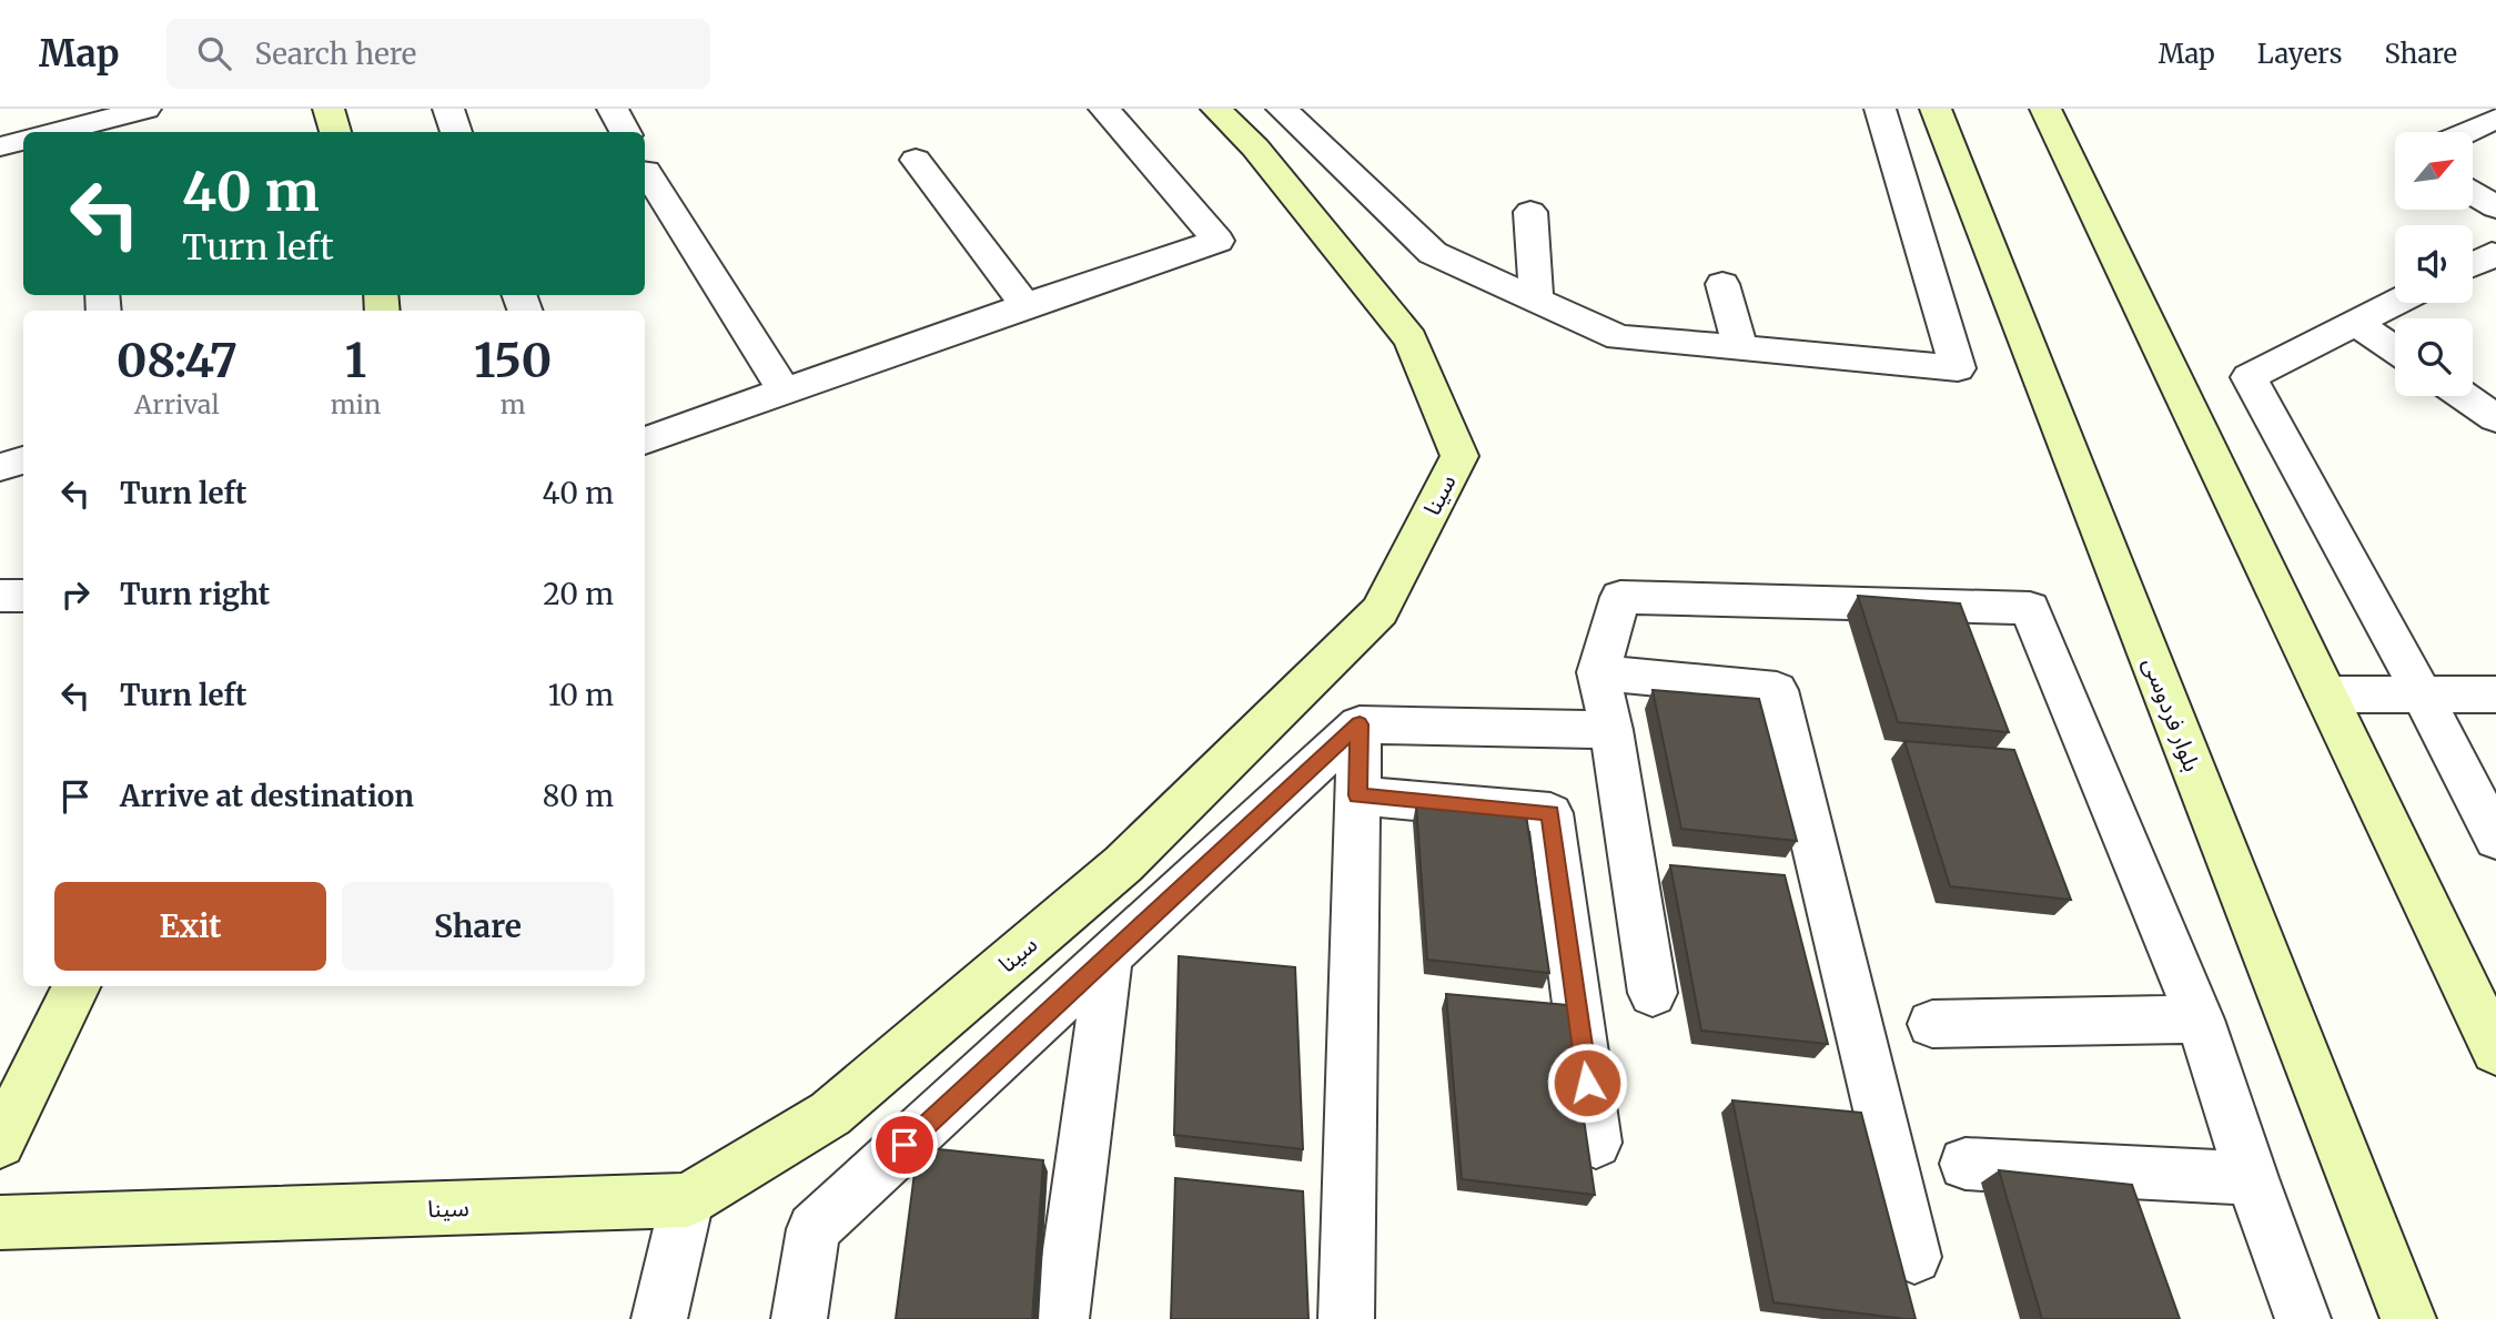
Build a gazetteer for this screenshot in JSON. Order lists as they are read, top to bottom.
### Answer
{
  "streets": {
    "main road": ["سینا", "بلوار فردوسی"]
  },
  "north": "top right",
  "page": {
    "header": "Map",
    "search": "Search here",
    "nav": ["Map", "Layers", "Share"],
    "turn": ["40 m", "Turn left"],
    "eta": [
      "08:47",
      "Arrival",
      "1",
      "min",
      "150",
      "m"
    ],
    "list": [
      {
        "name": "Turn left",
        "value": "40 m"
      },
      {
        "name": "Turn right",
        "value": "20 m"
      },
      {
        "name": "Turn left",
        "value": "10 m"
      },
      {
        "name": "Arrive at destination",
        "value": "80 m"
      }
    ],
    "buttons": ["Exit", "Share"]
  }
}
